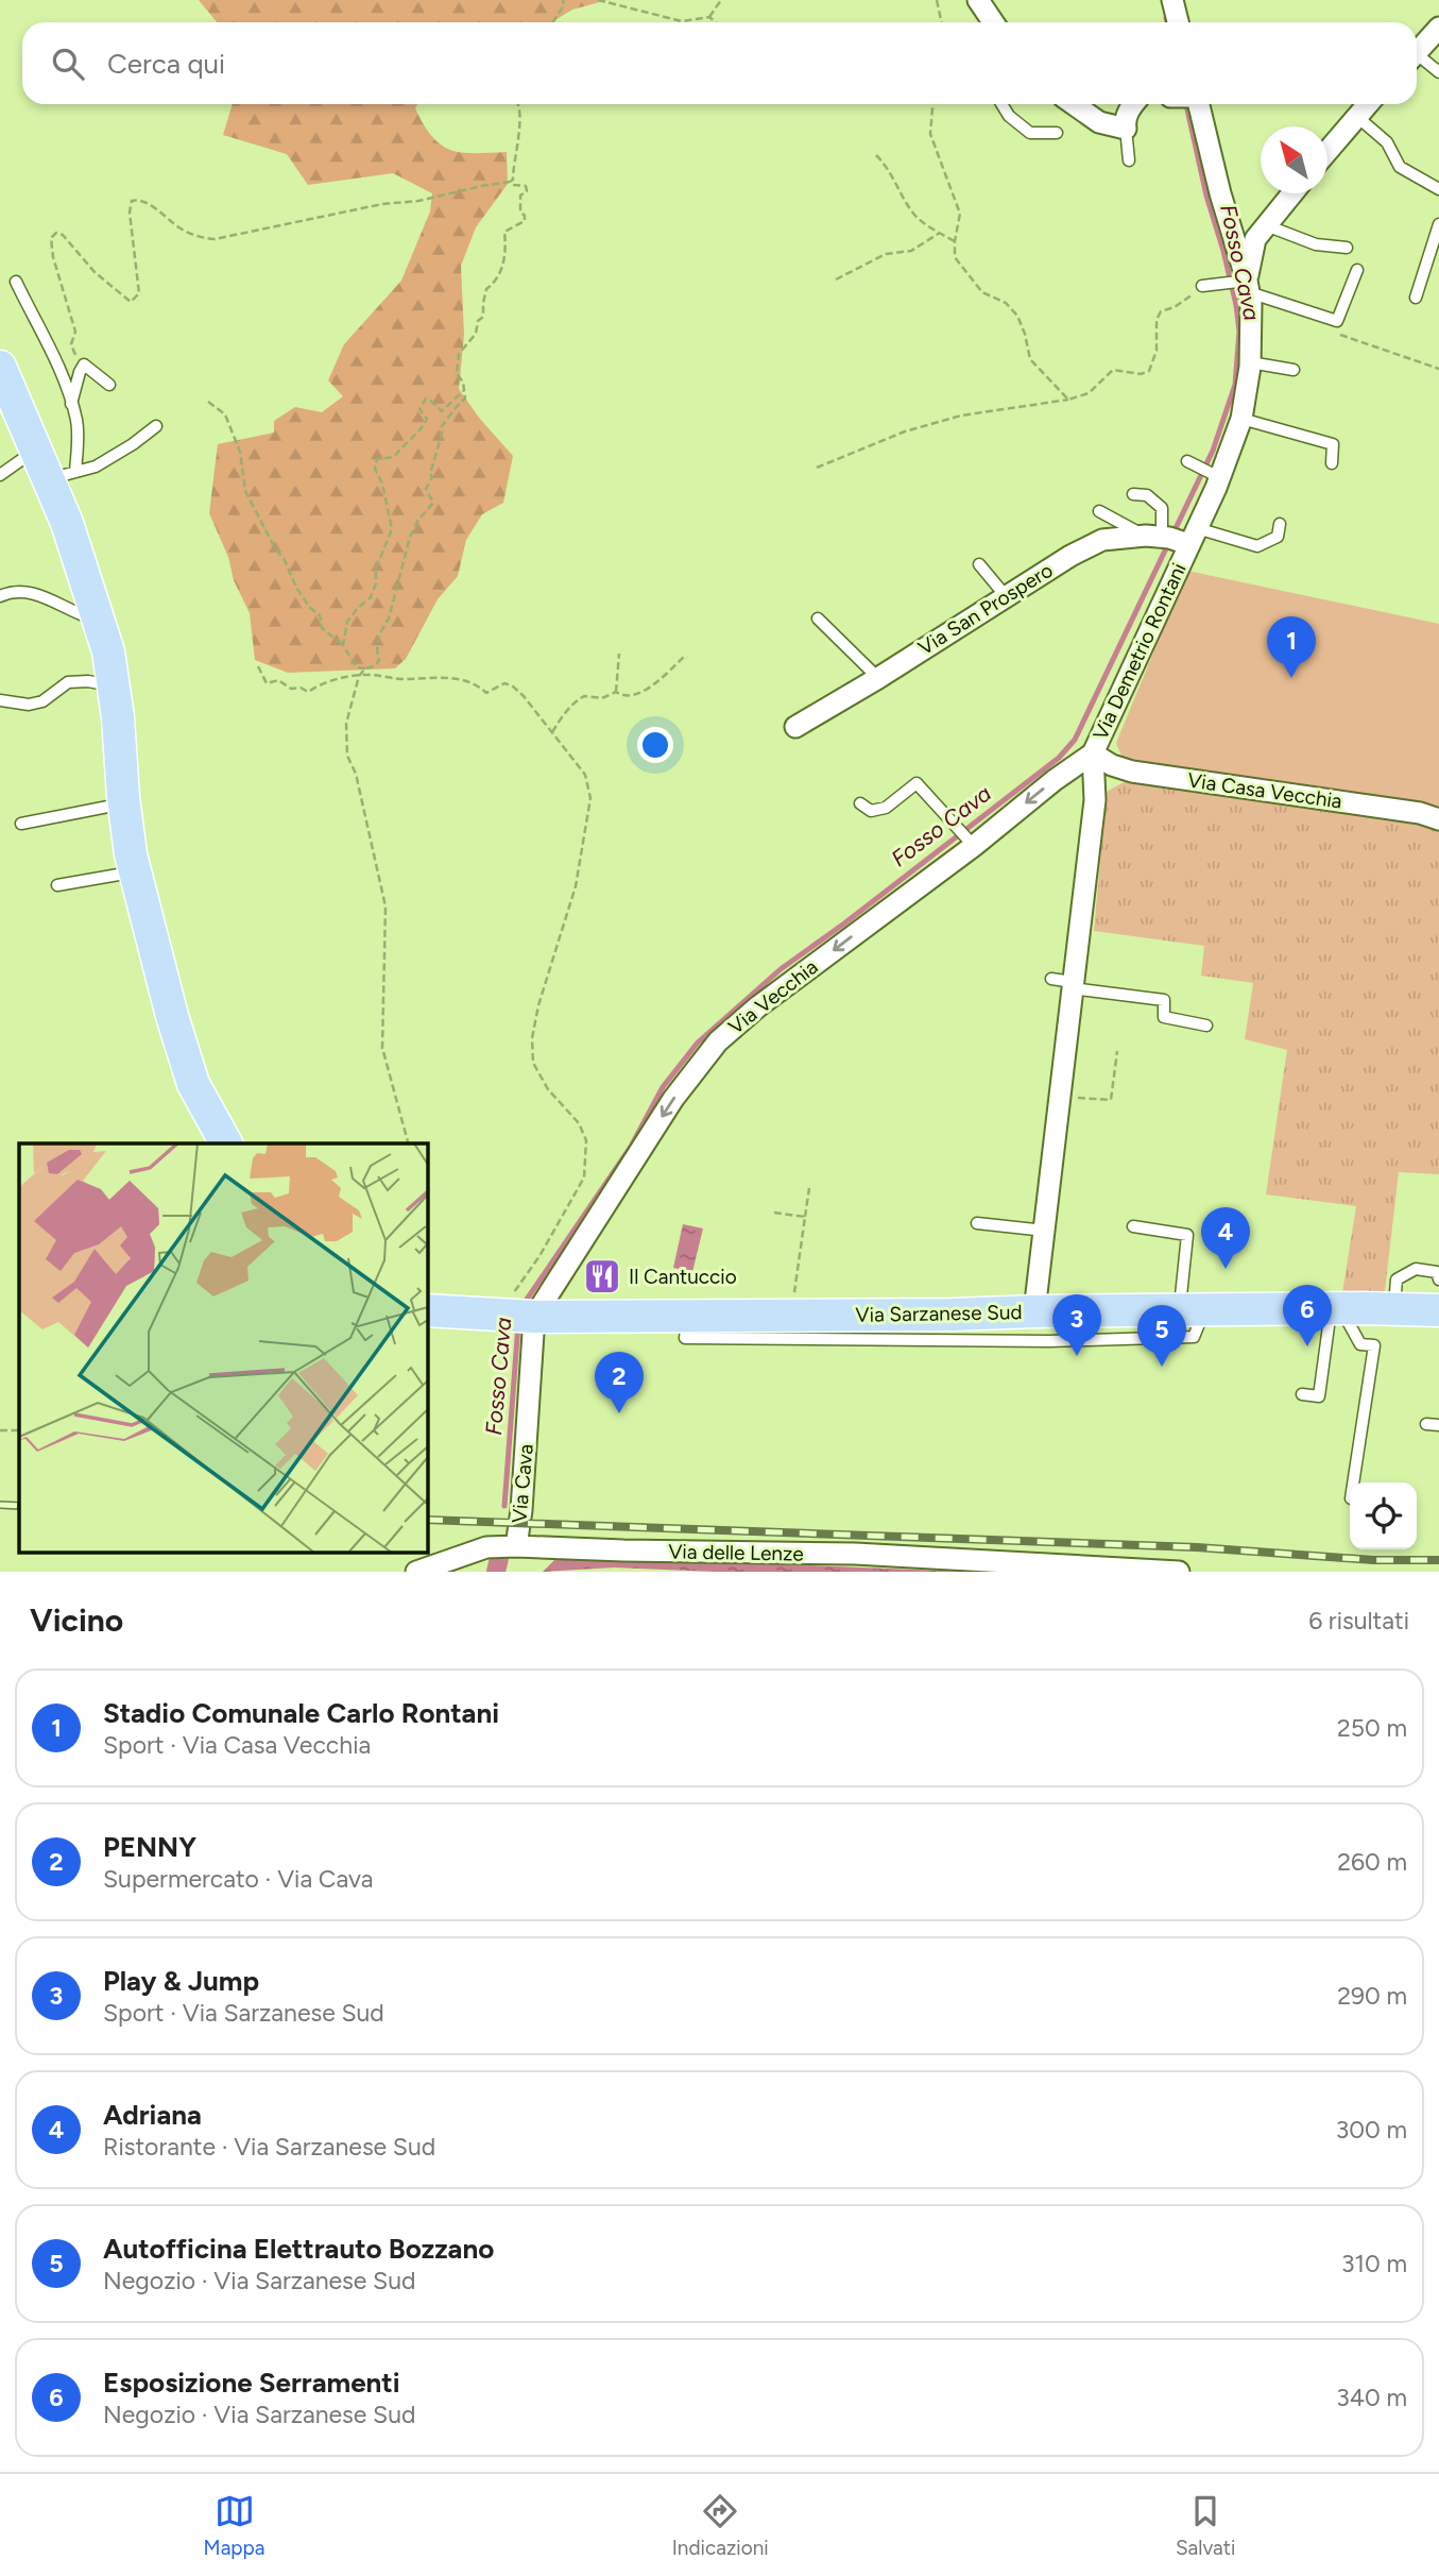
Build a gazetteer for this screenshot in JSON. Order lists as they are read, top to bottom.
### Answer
{
  "streets": {
    "main road": ["Via Sarzanese Sud"],
    "street": [
      "Via San Prospero",
      "Via Demetrio Rontani",
      "Via Casa Vecchia",
      "Via Vecchia",
      "Via Cava",
      "Via delle Lenze"
    ]
  },
  "crossings": [
    ["Via San Prospero", "Via Demetrio Rontani"],
    ["Via Demetrio Rontani", "Via Casa Vecchia"],
    ["Via Demetrio Rontani", "Via Vecchia"],
    ["Via Demetrio Rontani", "Via Sarzanese Sud"],
    ["Via Casa Vecchia", "Via Vecchia"],
    ["Via Vecchia", "Via Sarzanese Sud"],
    ["Via Vecchia", "Via Cava"],
    ["Via Sarzanese Sud", "Via Cava"],
    ["Via Cava", "Via delle Lenze"]
  ],
  "one_way": ["Via Vecchia"],
  "water": ["Fosso Cava"],
  "places": {
    "restaurant": ["Il Cantuccio"]
  },
  "north": "top left",
  "page": {
    "search": "Cerca qui",
    "pins": [
      "1",
      "4",
      "6",
      "3",
      "5",
      "2"
    ],
    "heading": ["Vicino", "6 risultati"],
    "list": [
      {
        "mark": "1",
        "name": "Stadio Comunale Carlo Rontani",
        "note": "Sport · Via Casa Vecchia",
        "value": "250 m"
      },
      {
        "mark": "2",
        "name": "PENNY",
        "note": "Supermercato · Via Cava",
        "value": "260 m"
      },
      {
        "mark": "3",
        "name": "Play & Jump",
        "note": "Sport · Via Sarzanese Sud",
        "value": "290 m"
      },
      {
        "mark": "4",
        "name": "Adriana",
        "note": "Ristorante · Via Sarzanese Sud",
        "value": "300 m"
      },
      {
        "mark": "5",
        "name": "Autofficina Elettrauto Bozzano",
        "note": "Negozio · Via Sarzanese Sud",
        "value": "310 m"
      },
      {
        "mark": "6",
        "name": "Esposizione Serramenti",
        "note": "Negozio · Via Sarzanese Sud",
        "value": "340 m"
      }
    ],
    "nav": ["Mappa", "Indicazioni", "Salvati"]
  }
}
